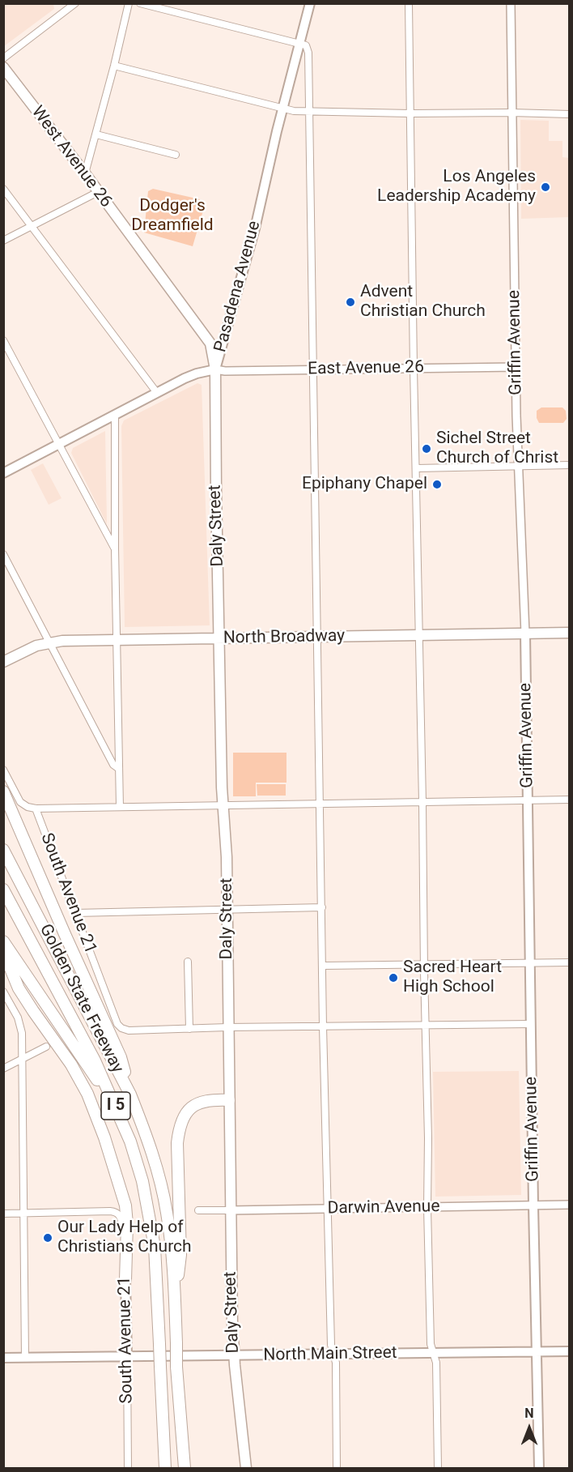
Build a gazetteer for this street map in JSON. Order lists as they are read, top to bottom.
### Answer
{
  "streets": {
    "highway": ["Golden State Freeway", "I 5"],
    "main road": [
      "West Avenue 26",
      "Pasadena Avenue",
      "Griffin Avenue",
      "Daly Street",
      "North Broadway",
      "South Avenue 21",
      "North Main Street"
    ],
    "street": ["East Avenue 26", "Darwin Avenue"]
  },
  "crossings": [
    ["West Avenue 26", "Pasadena Avenue"],
    ["West Avenue 26", "East Avenue 26"],
    ["West Avenue 26", "Daly Street"],
    ["Pasadena Avenue", "East Avenue 26"],
    ["Pasadena Avenue", "Daly Street"],
    ["Griffin Avenue", "East Avenue 26"],
    ["Griffin Avenue", "North Broadway"],
    ["Griffin Avenue", "Darwin Avenue"],
    ["Griffin Avenue", "North Main Street"],
    ["East Avenue 26", "Daly Street"],
    ["Daly Street", "North Broadway"],
    ["Daly Street", "Darwin Avenue"],
    ["Daly Street", "North Main Street"],
    ["South Avenue 21", "North Main Street"]
  ],
  "parks": ["Dodger's Dreamfield"],
  "places": [
    "Los Angeles Leadership Academy",
    "Advent Christian Church",
    "Sichel Street Church of Christ",
    "Epiphany Chapel",
    "Sacred Heart High School",
    "Our Lady Help of Christians Church"
  ],
  "north": "top"
}
